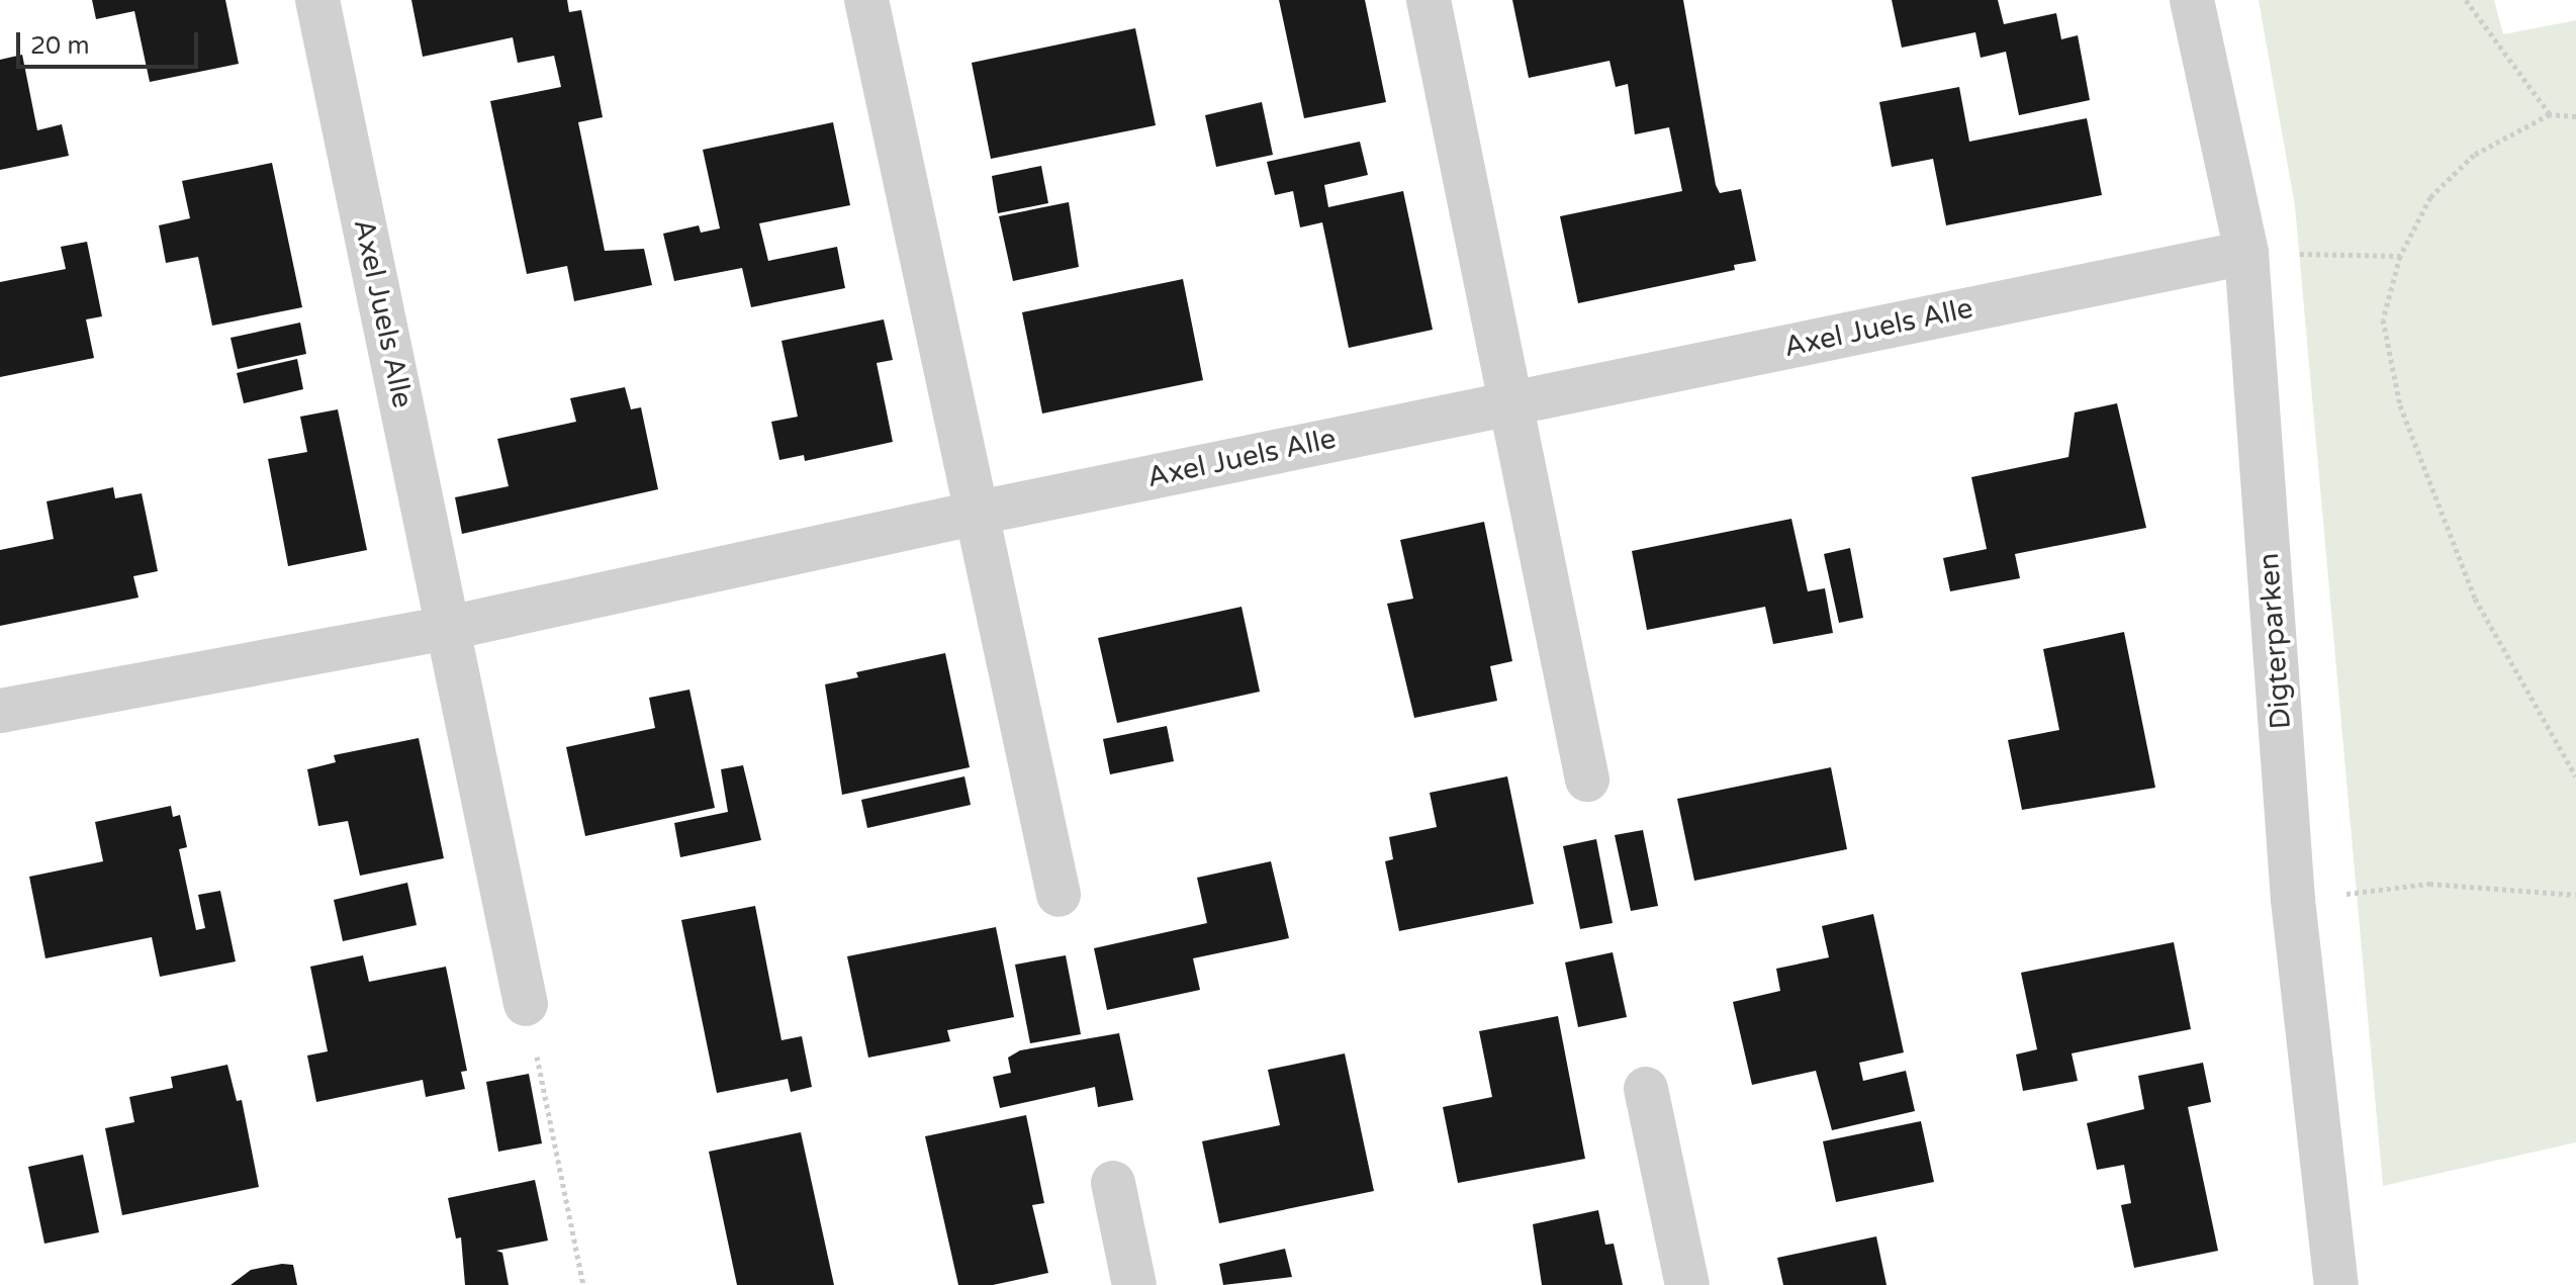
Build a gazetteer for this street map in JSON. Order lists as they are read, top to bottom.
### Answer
{
  "streets": {
    "street": ["Axel Juels Alle", "Digterparken"]
  },
  "crossings": [
    ["Axel Juels Alle", "Digterparken"]
  ],
  "scale_bar": "20 m"
}
